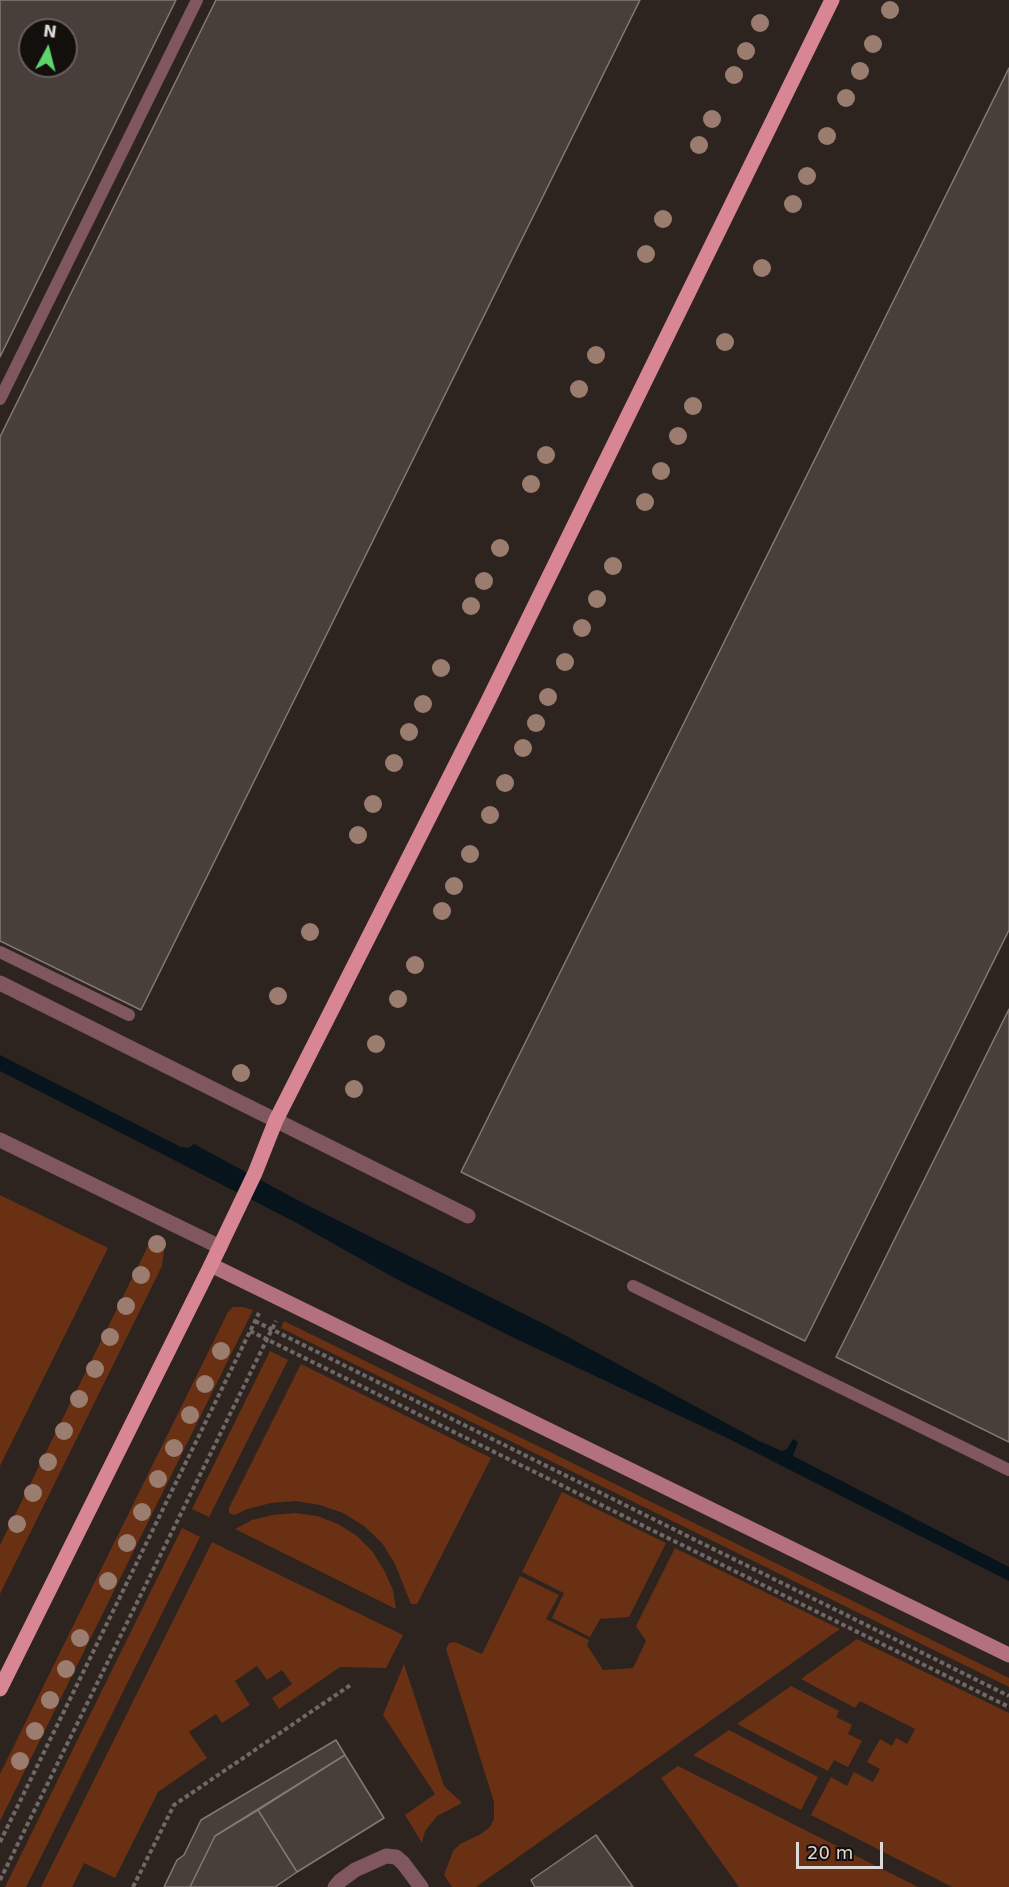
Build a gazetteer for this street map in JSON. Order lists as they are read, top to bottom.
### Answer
{
  "scale_bar": "20 m",
  "north": "top"
}
